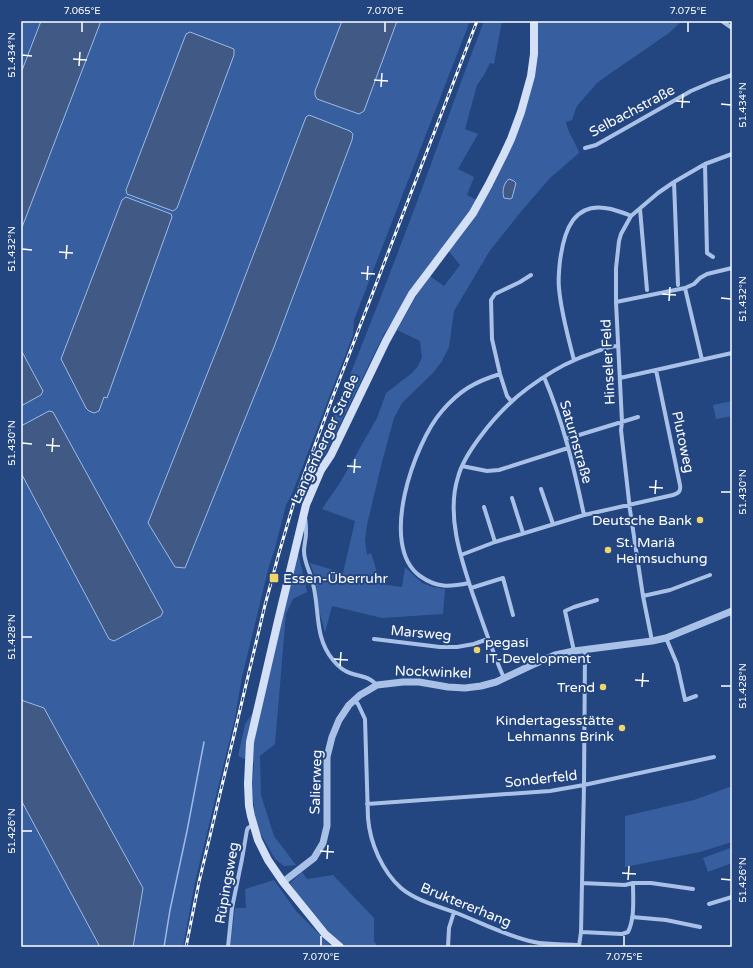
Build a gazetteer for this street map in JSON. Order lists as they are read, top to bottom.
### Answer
{
  "streets": {
    "main road": ["Langenberger Straße"],
    "street": [
      "Selbachstraße",
      "Hinseler Feld",
      "Saturnstraße",
      "Plutoweg",
      "Marsweg",
      "Nockwinkel",
      "Sonderfeld",
      "Salierweg",
      "Rüpingsweg",
      "Bruktererhang"
    ]
  },
  "crossings": [
    ["Hinseler Feld", "Saturnstraße"],
    ["Hinseler Feld", "Plutoweg"],
    ["Hinseler Feld", "Nockwinkel"],
    ["Langenberger Straße", "Nockwinkel"],
    ["Langenberger Straße", "Salierweg"],
    ["Langenberger Straße", "Rüpingsweg"],
    ["Nockwinkel", "Salierweg"],
    ["Sonderfeld", "Bruktererhang"],
    ["Salierweg", "Bruktererhang"]
  ],
  "places": {
    "other": [
      "Deutsche Bank",
      "St. Mariä Heimsuchung",
      "pegasi IT-Development",
      "Trend",
      "Kindertagesstätte Lehmanns Brink"
    ],
    "transit": ["Essen-Überruhr"]
  },
  "coordinates": [
    "7.065°E",
    "7.070°E",
    "7.075°E",
    "51.434°N",
    "51.432°N",
    "51.430°N",
    "51.428°N",
    "51.426°N"
  ]
}
